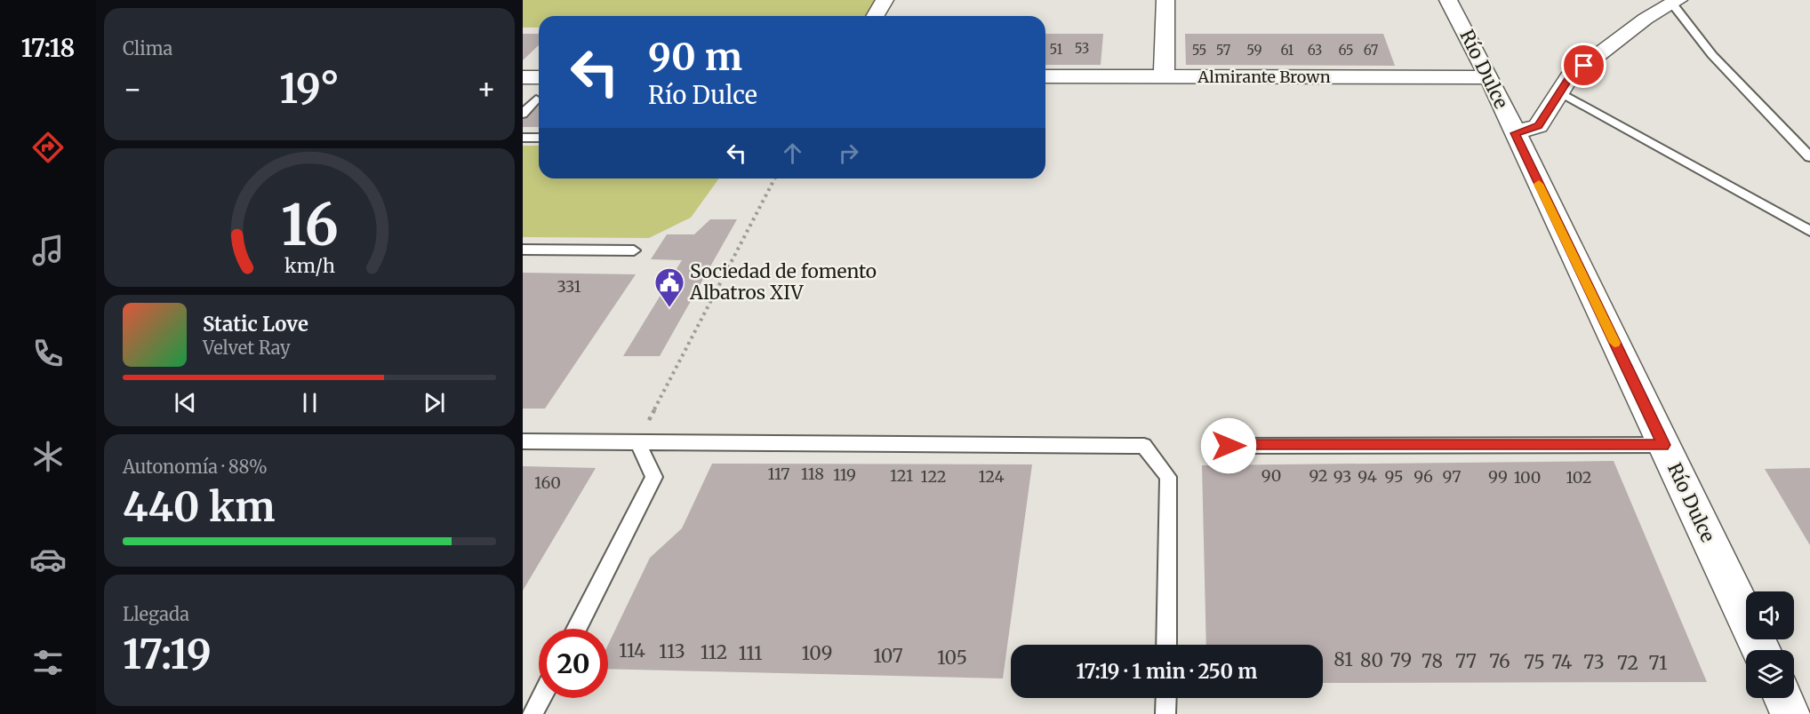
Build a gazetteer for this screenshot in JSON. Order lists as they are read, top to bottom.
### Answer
{
  "streets": {
    "street": ["Río Dulce", "Almirante Brown"]
  },
  "crossings": [
    ["Río Dulce", "Almirante Brown"]
  ],
  "places": {
    "public building": ["Sociedad de fomento Albatros XIV"]
  },
  "house_numbers": [
    "53",
    "51",
    "55",
    "57",
    "59",
    "61",
    "63",
    "65",
    "67",
    "331",
    "117",
    "118",
    "119",
    "121",
    "90",
    "92",
    "122",
    "124",
    "93",
    "94",
    "95",
    "96",
    "97",
    "99",
    "100",
    "102",
    "160",
    "114",
    "113",
    "112",
    "111",
    "109",
    "107",
    "105",
    "81",
    "80",
    "79",
    "78",
    "77",
    "76",
    "75",
    "74",
    "73",
    "72",
    "71"
  ],
  "page": {
    "tabs": "17:18",
    "tile": [
      "Clima",
      ["Autonomía · 88%", "440 km"],
      ["Llegada", "17:19"]
    ],
    "turn": ["90 m", "Río Dulce"],
    "heat": ["−", "19°", "+"],
    "song": ["Static Love", "Velvet Ray"],
    "limit": "20",
    "trip": "17:19 · 1 min · 250 m",
    "gauge": ["16", "km/h"]
  }
}
